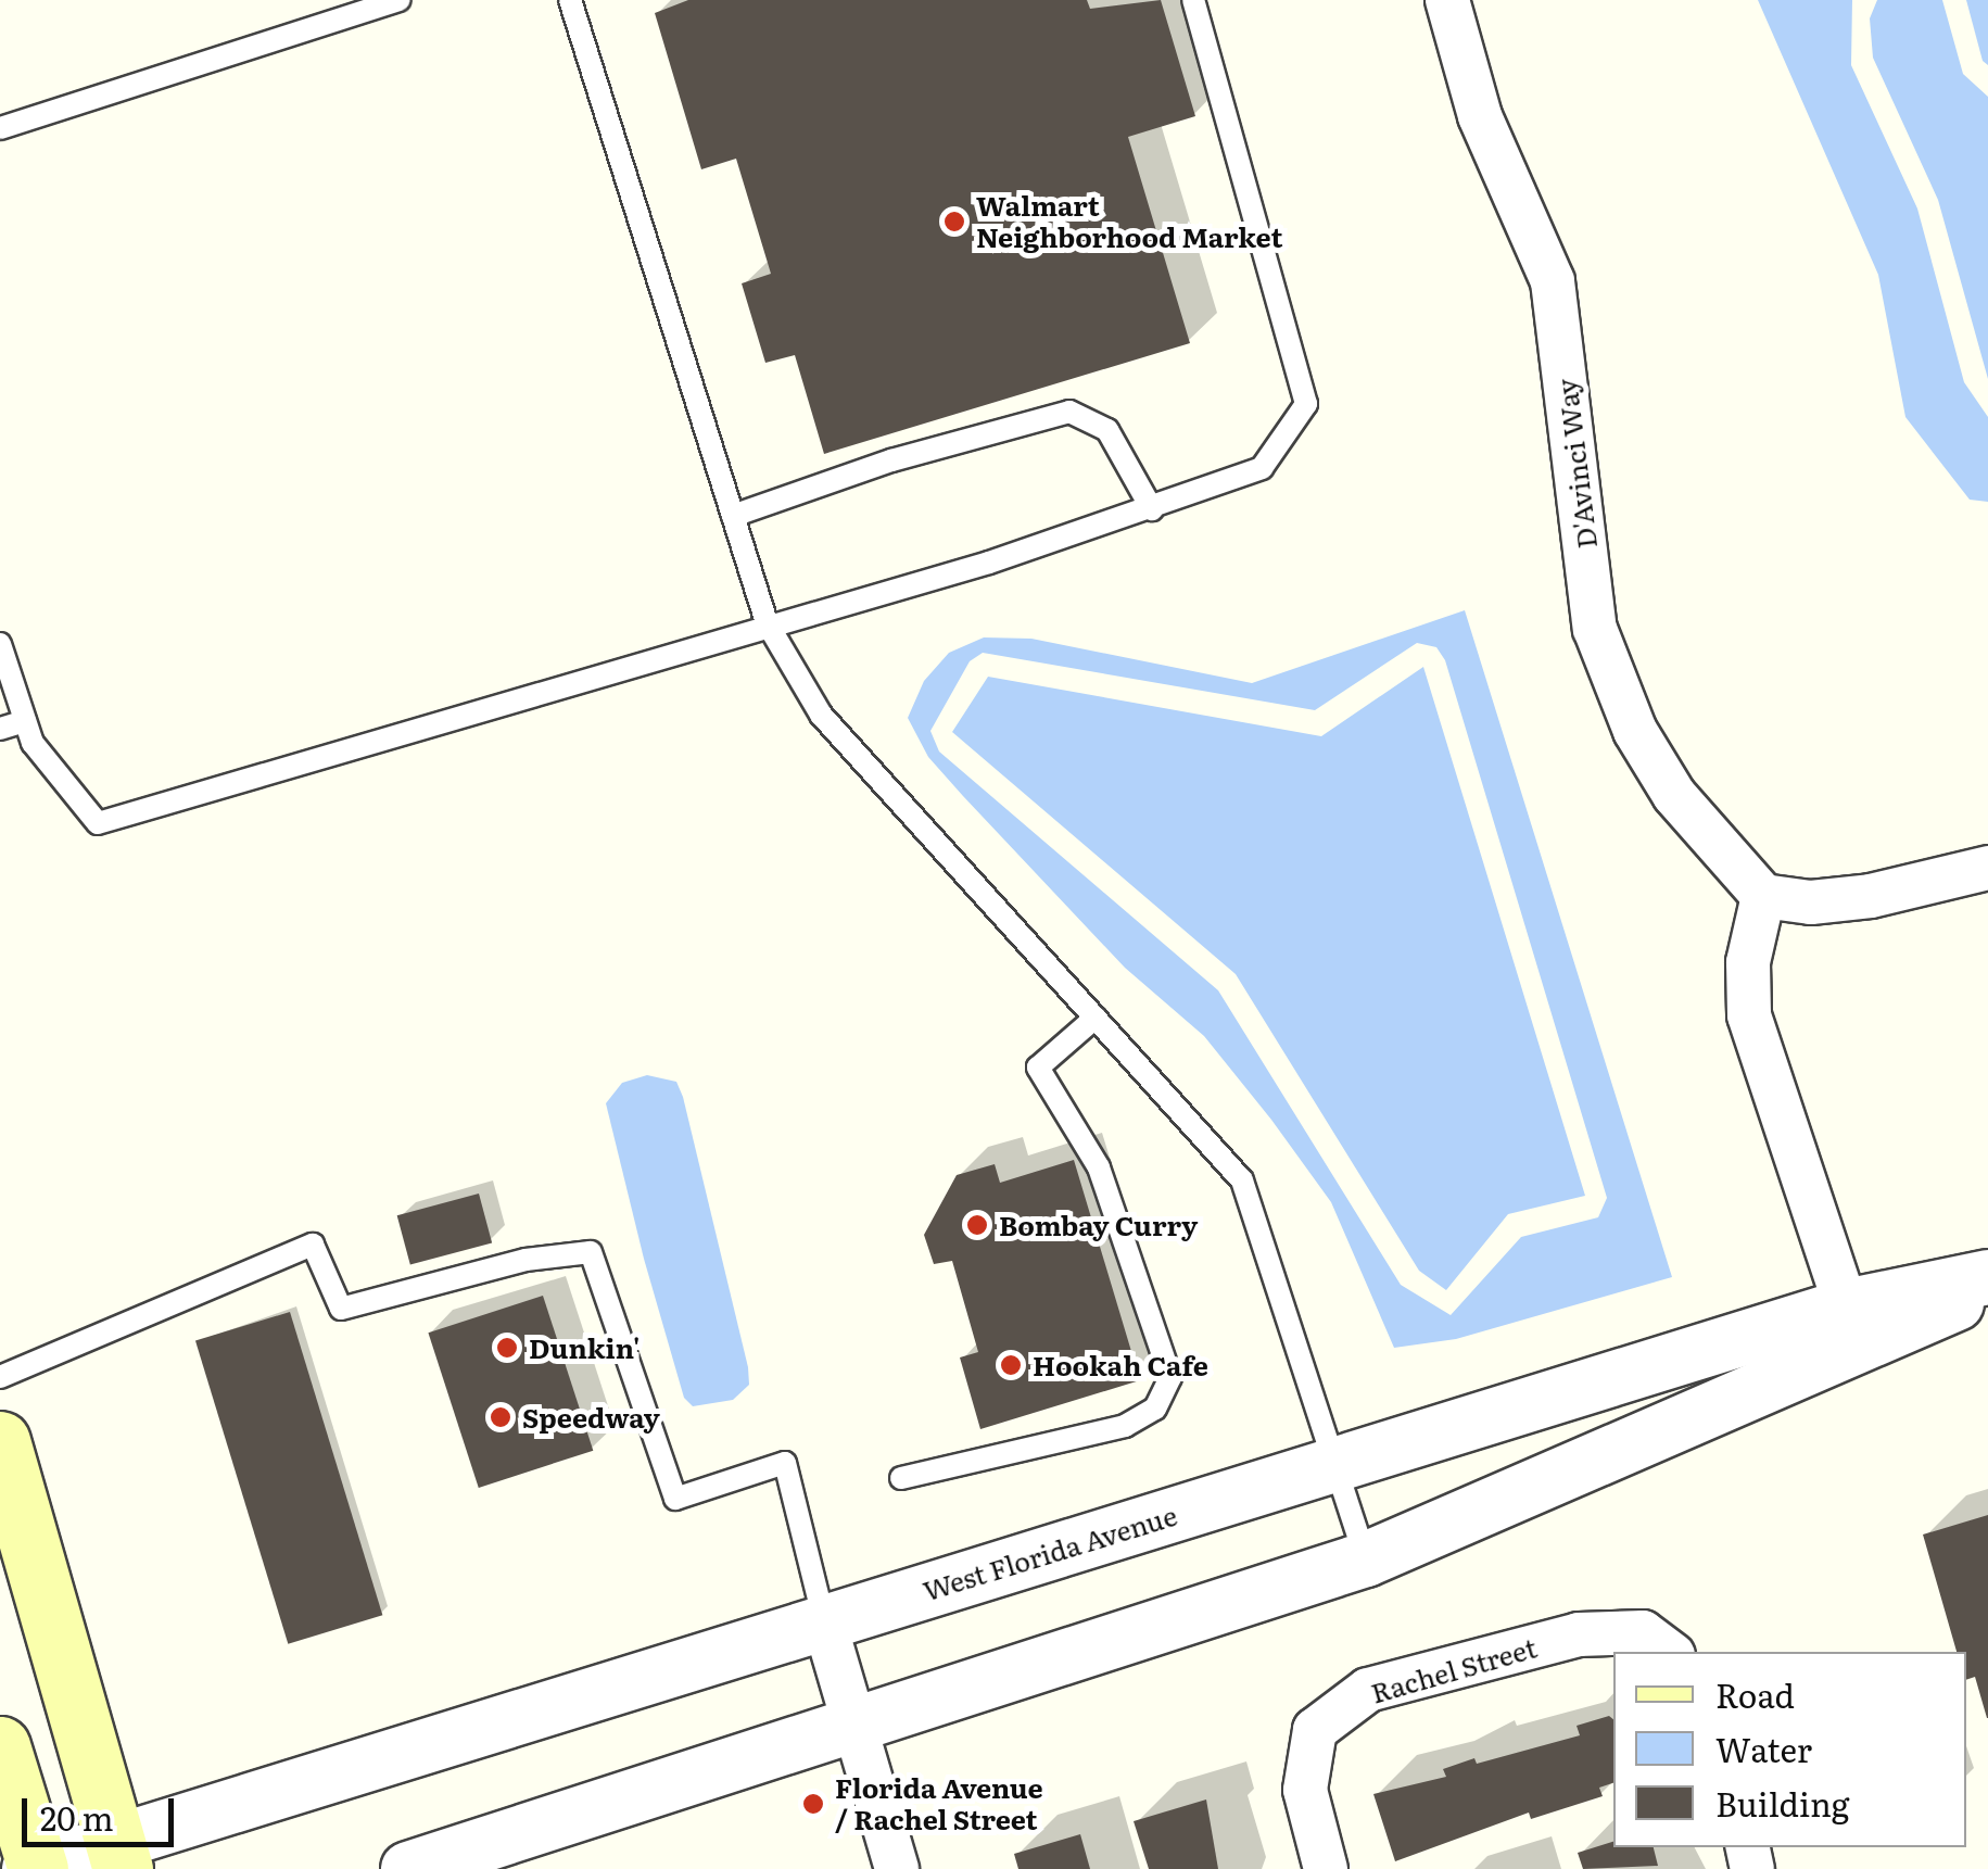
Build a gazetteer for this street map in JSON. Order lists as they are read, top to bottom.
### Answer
{
  "streets": {
    "street": ["D'Avinci Way", "West Florida Avenue", "Rachel Street"]
  },
  "places": [
    "Walmart Neighborhood Market",
    "Bombay Curry",
    "Dunkin'",
    "Hookah Cafe",
    "Speedway",
    "Florida Avenue / Rachel Street"
  ],
  "legend": ["Road", "Water", "Building"],
  "scale_bar": "20 m"
}
